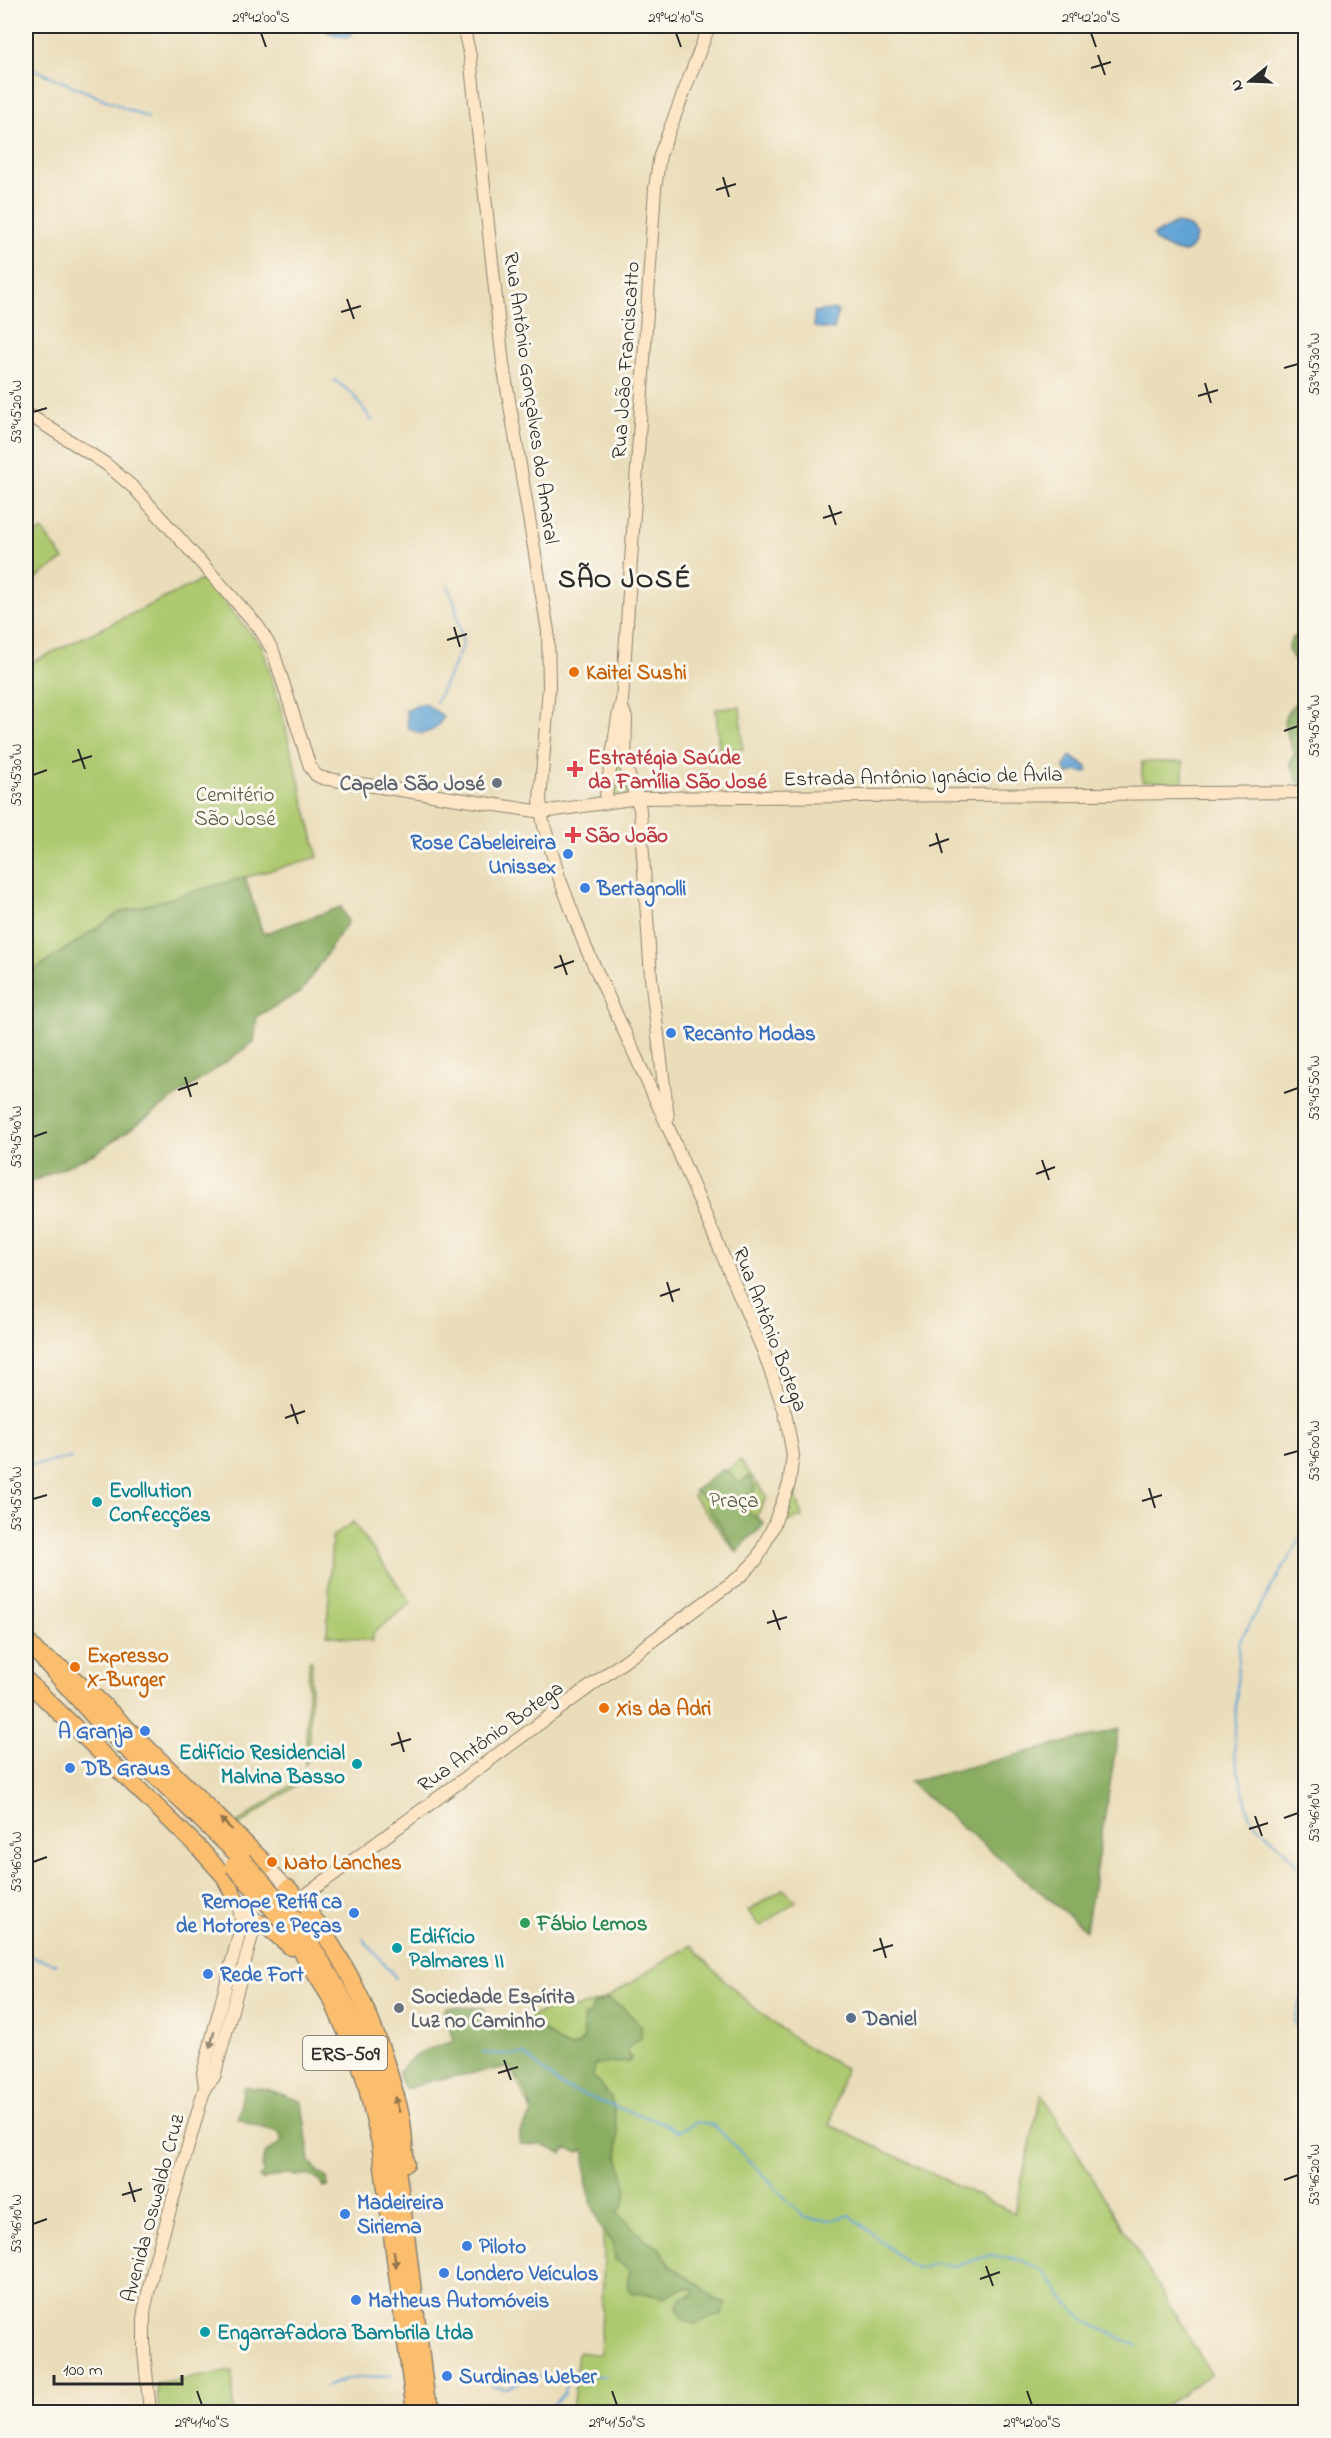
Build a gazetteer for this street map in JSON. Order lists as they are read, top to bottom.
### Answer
{
  "streets": {
    "highway": ["ERS-509"],
    "street": [
      "Rua João Franciscatto",
      "Rua Antônio Gonçalves do Amaral",
      "Estrada Antônio Ignácio de Ávila",
      "Rua Antônio Botega",
      "Avenida Oswaldo Cruz"
    ]
  },
  "crossings": [
    ["Rua João Franciscatto", "Estrada Antônio Ignácio de Ávila"],
    ["Rua João Franciscatto", "Rua Antônio Botega"],
    ["Rua Antônio Gonçalves do Amaral", "Estrada Antônio Ignácio de Ávila"],
    ["Rua Antônio Gonçalves do Amaral", "Rua Antônio Botega"],
    ["Estrada Antônio Ignácio de Ávila", "Rua Antônio Botega"],
    ["Rua Antônio Botega", "ERS-509"],
    ["Rua Antônio Botega", "Avenida Oswaldo Cruz"],
    ["ERS-509", "Avenida Oswaldo Cruz"]
  ],
  "districts": ["SÃO JOSÉ"],
  "parks": ["Cemitério São José", "Praça"],
  "places": {
    "other": [
      "Kaitei Sushi",
      "Capela São José",
      "Rose Cabeleireira Unissex",
      "Bertagnolli",
      "Recanto Modas",
      "Evollution Confecções",
      "Expresso X-Burger",
      "Xis da Adri",
      "A Granja",
      "Edifício Residencial Malvina Basso",
      "DB Graus",
      "Nato Lanches",
      "Remope Retífica de Motores e Peças",
      "Fábio Lemos",
      "Edifício Palmares II",
      "Rede Fort",
      "Sociedade Espírita Luz no Caminho",
      "Daniel",
      "Madeireira Siriema",
      "Piloto",
      "Londero Veículos",
      "Matheus Automóveis",
      "Engarrafadora Bambrila Ltda",
      "Surdinas Weber"
    ],
    "health": ["Estratégia Saúde da Família São José", "São João"]
  },
  "scale_bar": "100 m",
  "north": "left",
  "coordinates": [
    "29°42'00\"S",
    "29°42'10\"S",
    "29°42'20\"S",
    "53°45'30\"W",
    "53°45'20\"W",
    "53°45'40\"W",
    "53°45'50\"W",
    "53°46'00\"W",
    "53°46'10\"W",
    "53°46'20\"W",
    "29°41'40\"S",
    "29°41'50\"S"
  ]
}
